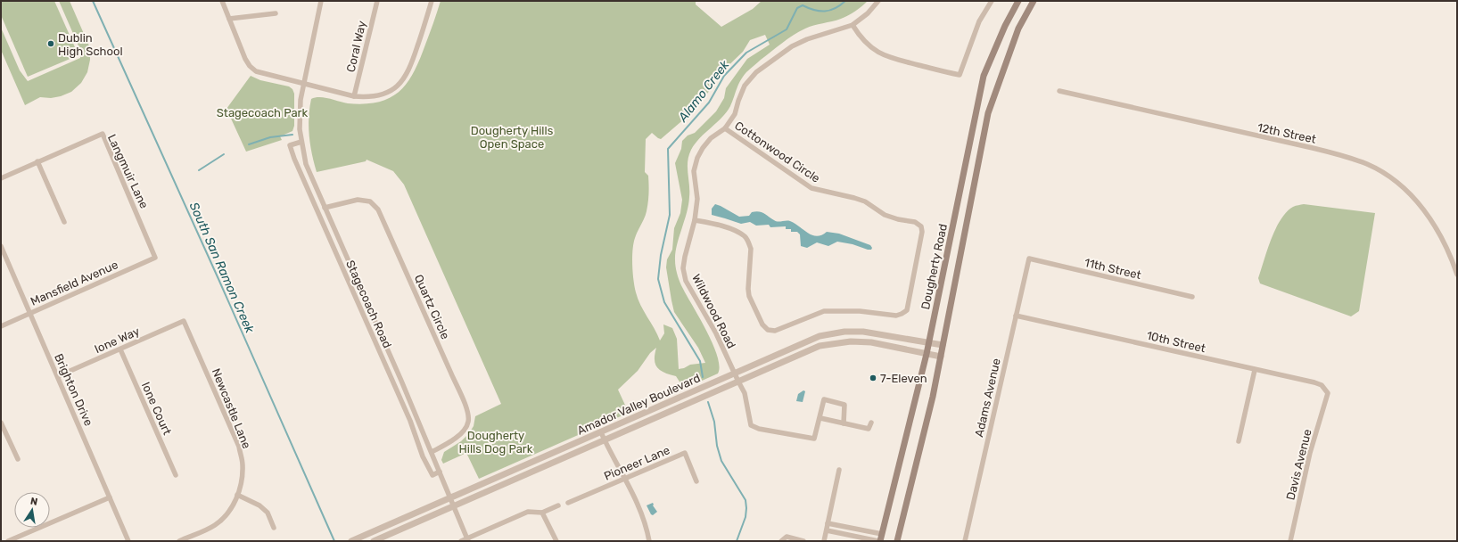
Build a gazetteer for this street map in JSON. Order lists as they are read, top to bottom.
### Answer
{
  "streets": {
    "main road": ["Dougherty Road"],
    "street": [
      "Coral Way",
      "12th Street",
      "Cottonwood Circle",
      "Langmuir Lane",
      "11th Street",
      "Mansfield Avenue",
      "Stagecoach Road",
      "Quartz Circle",
      "Wildwood Road",
      "Ione Way",
      "10th Street",
      "Brighton Drive",
      "Adams Avenue",
      "Amador Valley Boulevard",
      "Ione Court",
      "Newcastle Lane",
      "Pioneer Lane",
      "Davis Avenue"
    ]
  },
  "crossings": [
    ["Cottonwood Circle", "Wildwood Road"],
    ["Langmuir Lane", "Mansfield Avenue"],
    ["Dougherty Road", "Amador Valley Boulevard"],
    ["11th Street", "Adams Avenue"],
    ["Mansfield Avenue", "Brighton Drive"],
    ["Stagecoach Road", "Quartz Circle"],
    ["Stagecoach Road", "Amador Valley Boulevard"],
    ["Wildwood Road", "Amador Valley Boulevard"],
    ["Ione Way", "Brighton Drive"],
    ["Ione Way", "Ione Court"],
    ["Ione Way", "Newcastle Lane"],
    ["10th Street", "Adams Avenue"],
    ["10th Street", "Davis Avenue"]
  ],
  "water": ["Alamo Creek", "South San Ramon Creek"],
  "parks": ["Stagecoach Park", "Dougherty Hills Open Space", "Dougherty Hills Dog Park"],
  "places": ["Dublin High School", "7-Eleven"],
  "north": "top"
}
